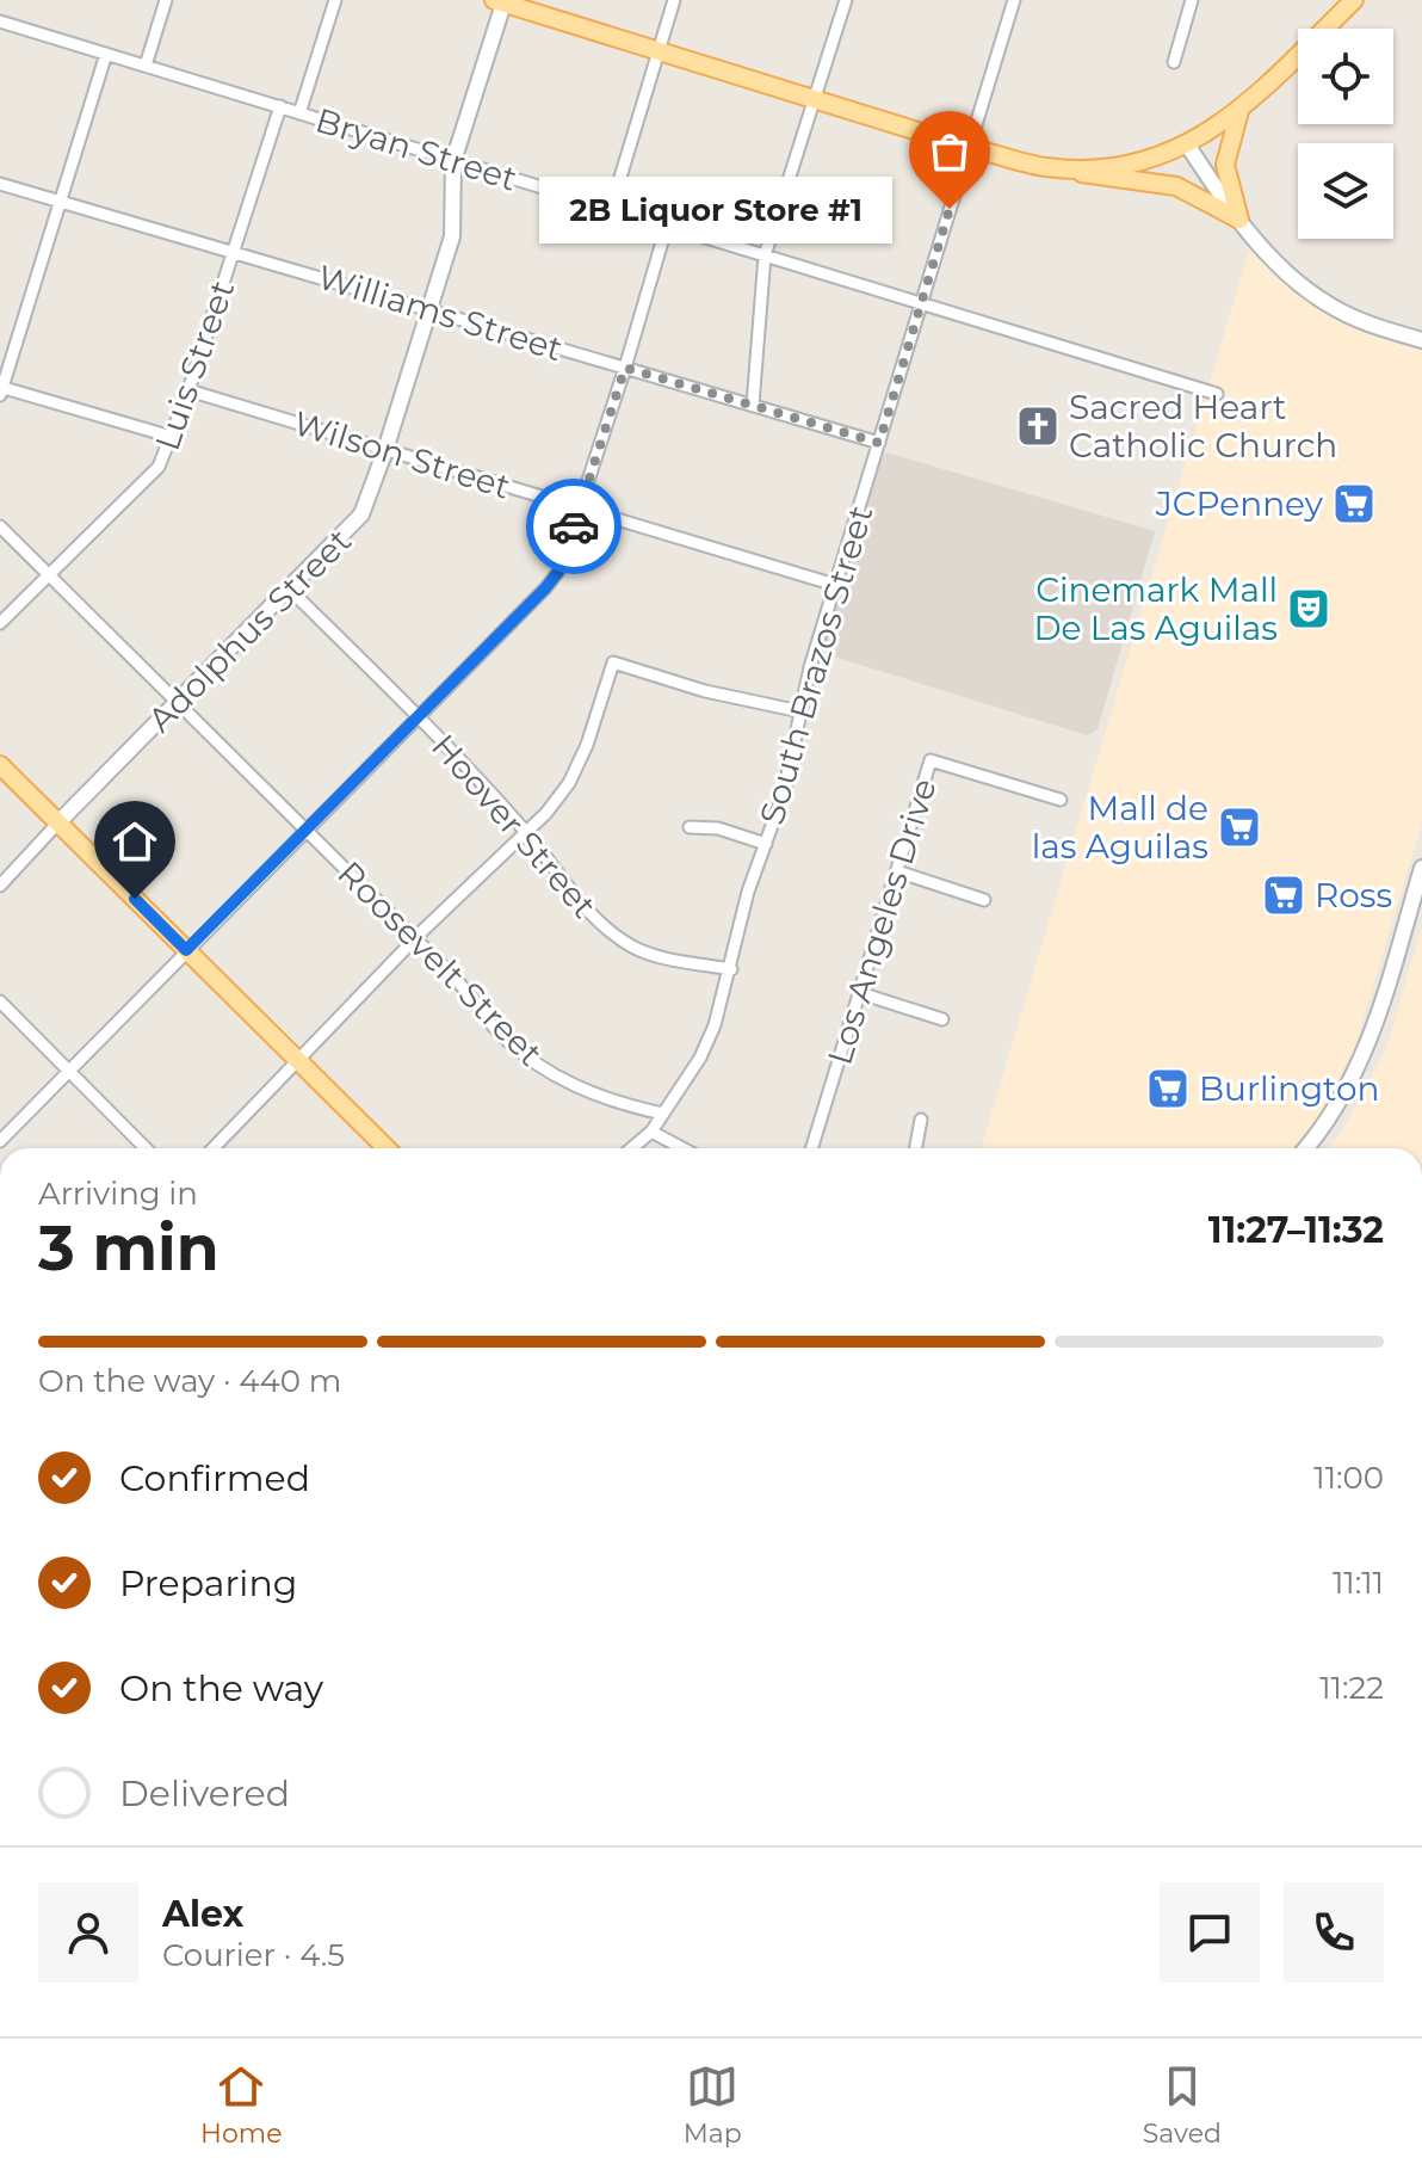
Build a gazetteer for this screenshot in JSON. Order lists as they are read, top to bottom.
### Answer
{
  "streets": {
    "street": [
      "Bryan Street",
      "Williams Street",
      "Luis Street",
      "Wilson Street",
      "Adolphus Street",
      "South Brazos Street",
      "Hoover Street",
      "Los Angeles Drive",
      "Roosevelt Street"
    ]
  },
  "crossings": [
    ["Bryan Street", "Luis Street"],
    ["Bryan Street", "Adolphus Street"],
    ["Bryan Street", "South Brazos Street"],
    ["Williams Street", "Luis Street"],
    ["Williams Street", "Adolphus Street"],
    ["Williams Street", "South Brazos Street"],
    ["Luis Street", "Wilson Street"],
    ["Luis Street", "Roosevelt Street"],
    ["Wilson Street", "Adolphus Street"],
    ["Wilson Street", "South Brazos Street"],
    ["Adolphus Street", "Hoover Street"],
    ["Adolphus Street", "Roosevelt Street"],
    ["South Brazos Street", "Hoover Street"],
    ["South Brazos Street", "Roosevelt Street"]
  ],
  "places": {
    "other": ["2B Liquor Store #1"],
    "church": ["Sacred Heart Catholic Church"],
    "supermarket": [
      "JCPenney",
      "Mall de las Aguilas",
      "Ross",
      "Burlington"
    ],
    "theatre": ["Cinemark Mall De Las Aguilas"]
  },
  "page": {
    "bubble": "2B Liquor Store #1",
    "heading": ["3 min", "Arriving in", "11:27–11:32"],
    "panel": ["Alex", "Courier · 4.5"],
    "bar": "On the way · 440 m",
    "list": [
      ["Confirmed", "11:00"],
      ["Preparing", "11:11"],
      ["On the way", "11:22"],
      "Delivered"
    ],
    "tabs": ["Home", "Map", "Saved"]
  }
}
